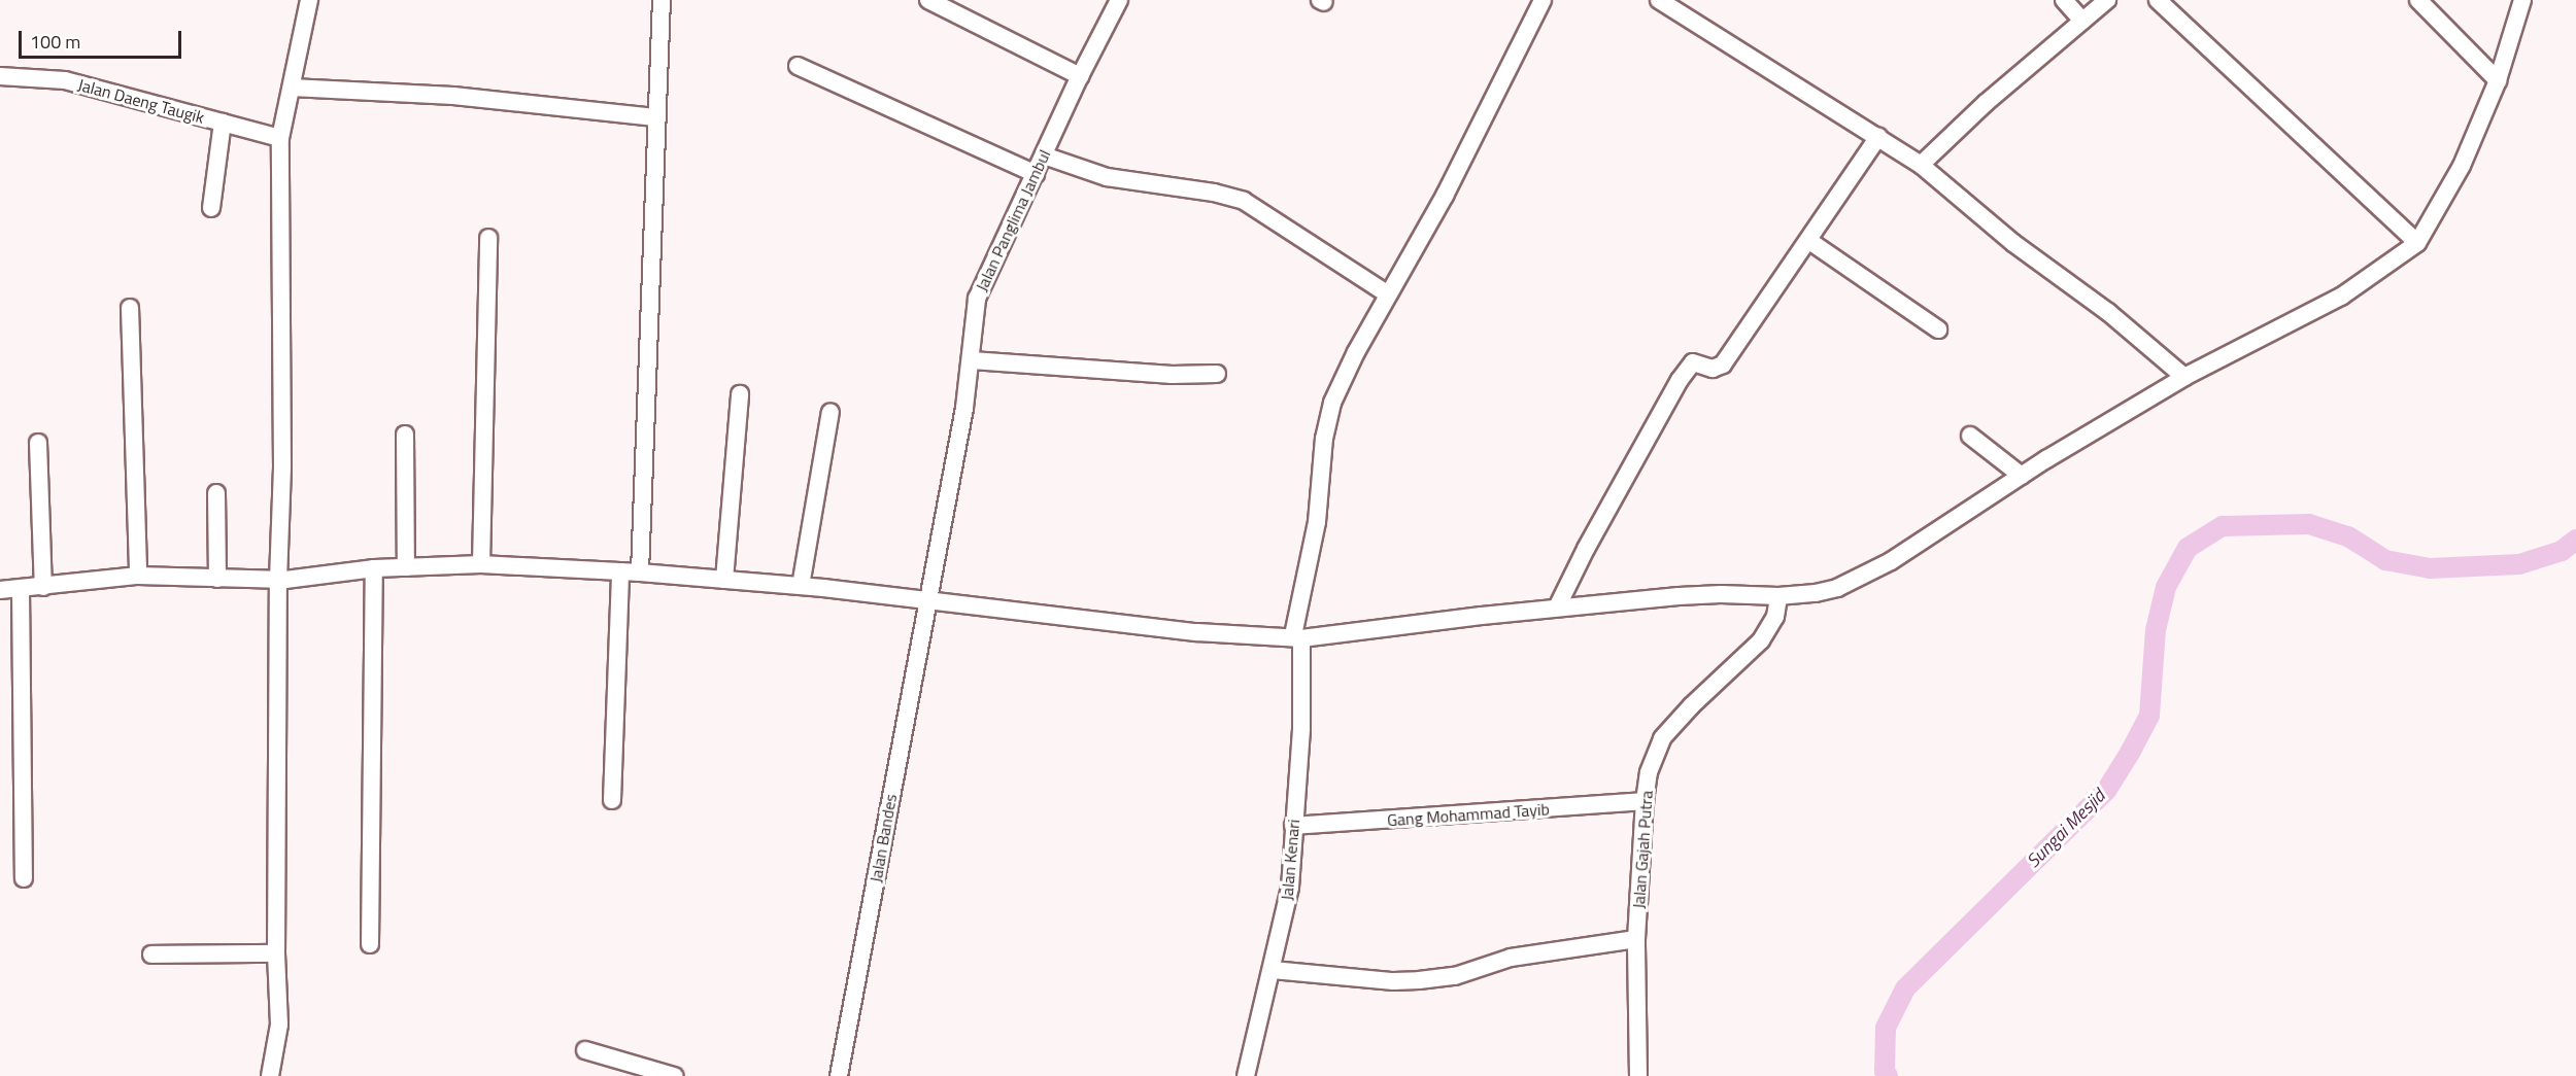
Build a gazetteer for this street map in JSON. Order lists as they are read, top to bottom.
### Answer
{
  "streets": {
    "street": [
      "Jalan Daeng Taugik",
      "Jalan Panglima Jambul",
      "Gang Mohammad Tayib",
      "Jalan Bandes",
      "Jalan Gajah Putra",
      "Jalan Kenari"
    ]
  },
  "crossings": [
    ["Jalan Panglima Jambul", "Jalan Bandes"],
    ["Gang Mohammad Tayib", "Jalan Gajah Putra"],
    ["Gang Mohammad Tayib", "Jalan Kenari"]
  ],
  "water": ["Sungai Mesjid"],
  "scale_bar": "100 m"
}
